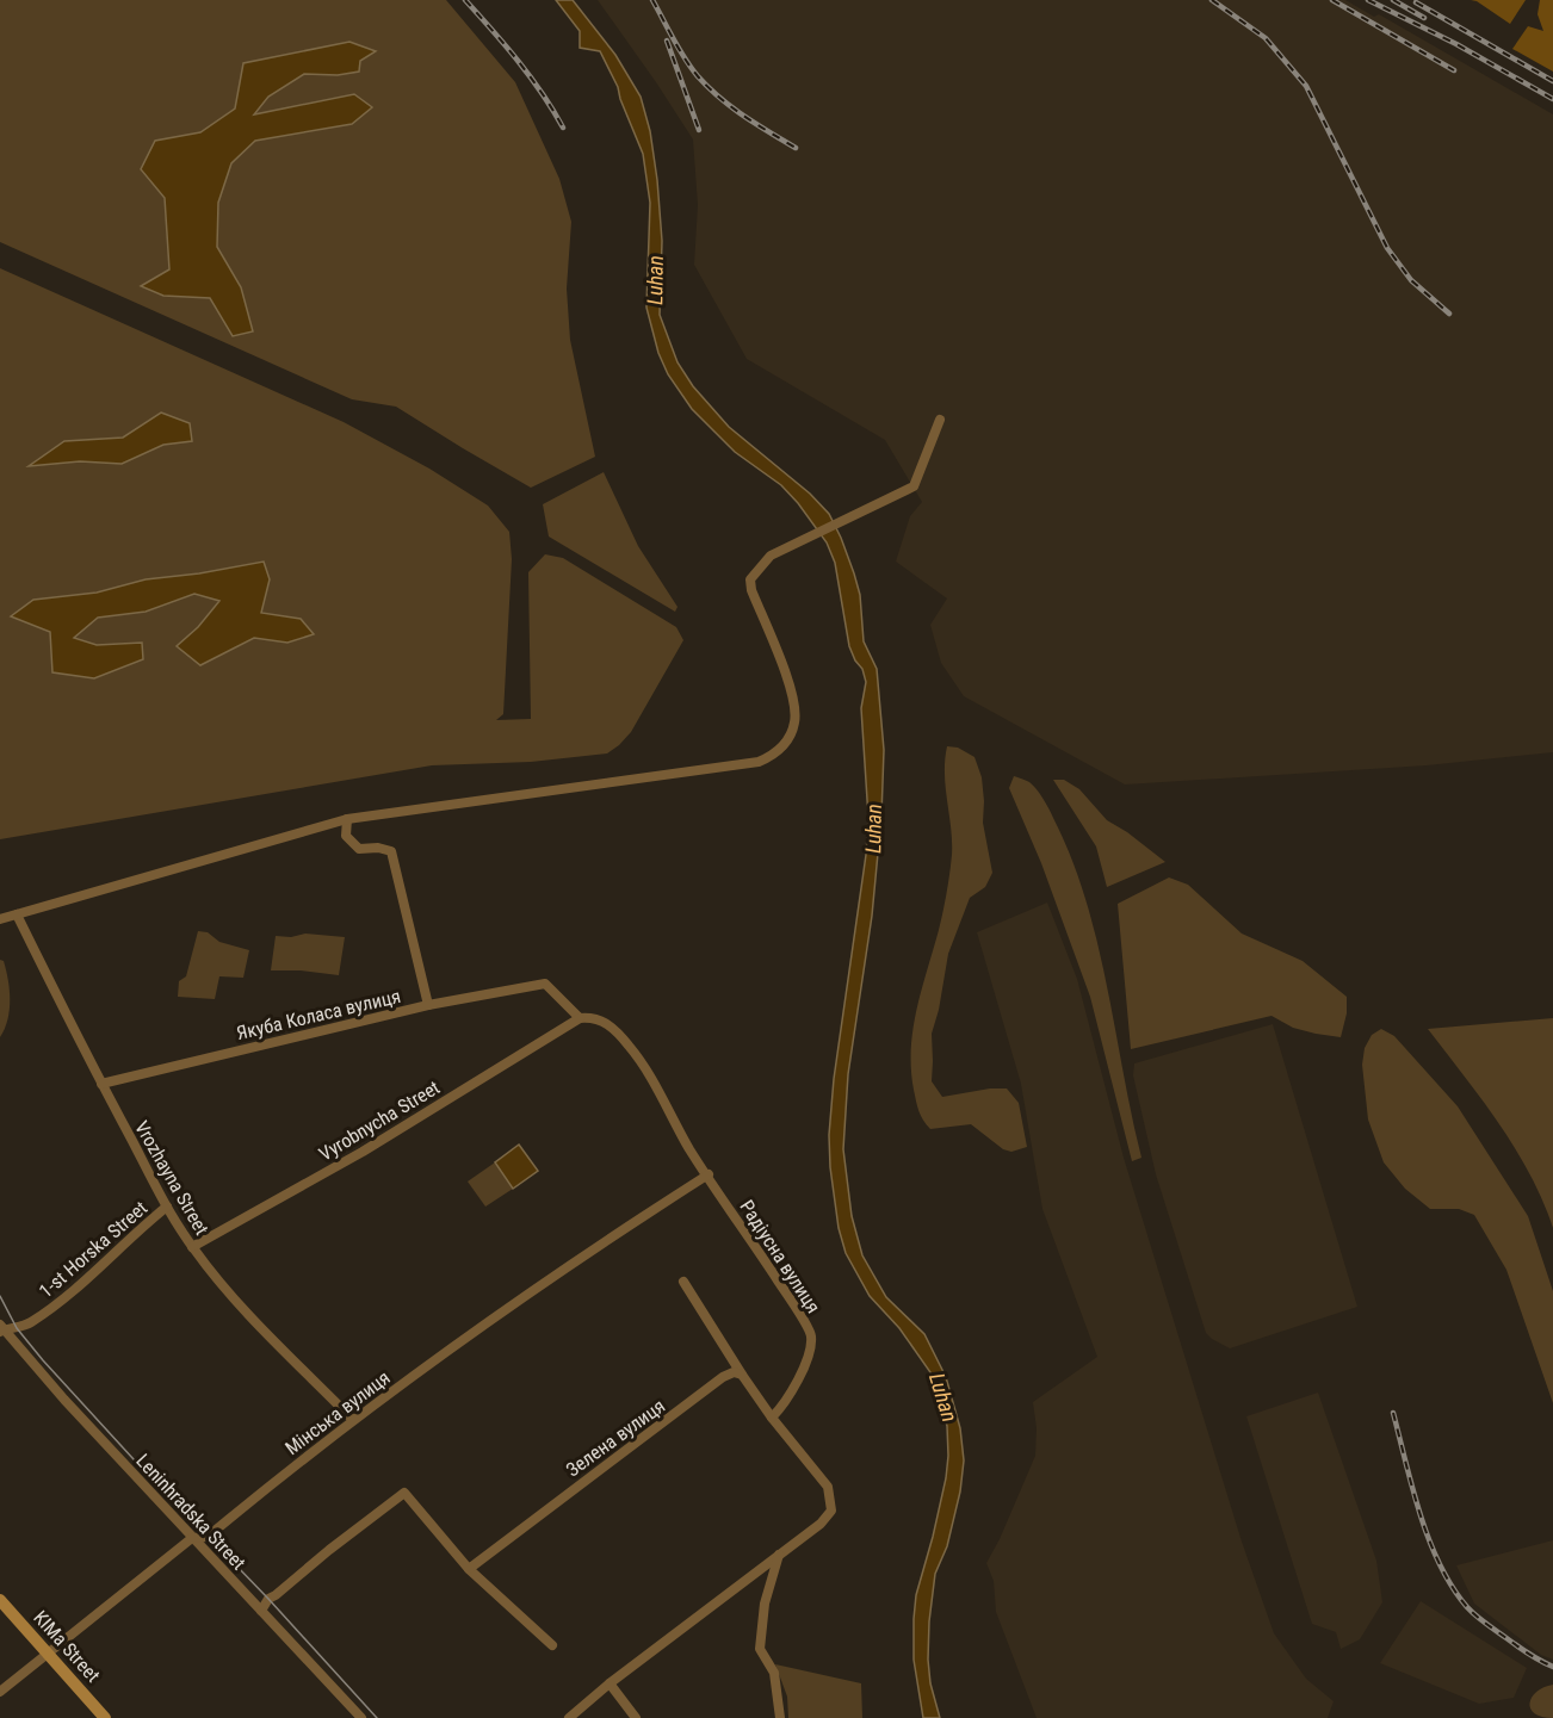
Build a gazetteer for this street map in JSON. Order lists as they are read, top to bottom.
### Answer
{
  "streets": {
    "street": [
      "Якуба Коласа вулиця",
      "Vyrobnycha Street",
      "Vrozhayna Street",
      "1-st Horska Street",
      "Радіусна вулиця",
      "Мінська вулиця",
      "Зелена вулиця",
      "Leninhradska Street",
      "KIMa Street"
    ]
  },
  "crossings": [
    ["Якуба Коласа вулиця", "Vrozhayna Street"],
    ["Якуба Коласа вулиця", "Радіусна вулиця"],
    ["Vyrobnycha Street", "Vrozhayna Street"],
    ["Vyrobnycha Street", "Радіусна вулиця"],
    ["Vrozhayna Street", "1-st Horska Street"],
    ["Vrozhayna Street", "Мінська вулиця"],
    ["1-st Horska Street", "Leninhradska Street"],
    ["Радіусна вулиця", "Мінська вулиця"],
    ["Мінська вулиця", "Leninhradska Street"],
    ["Мінська вулиця", "KIMa Street"]
  ],
  "water": ["Luhan"]
}
